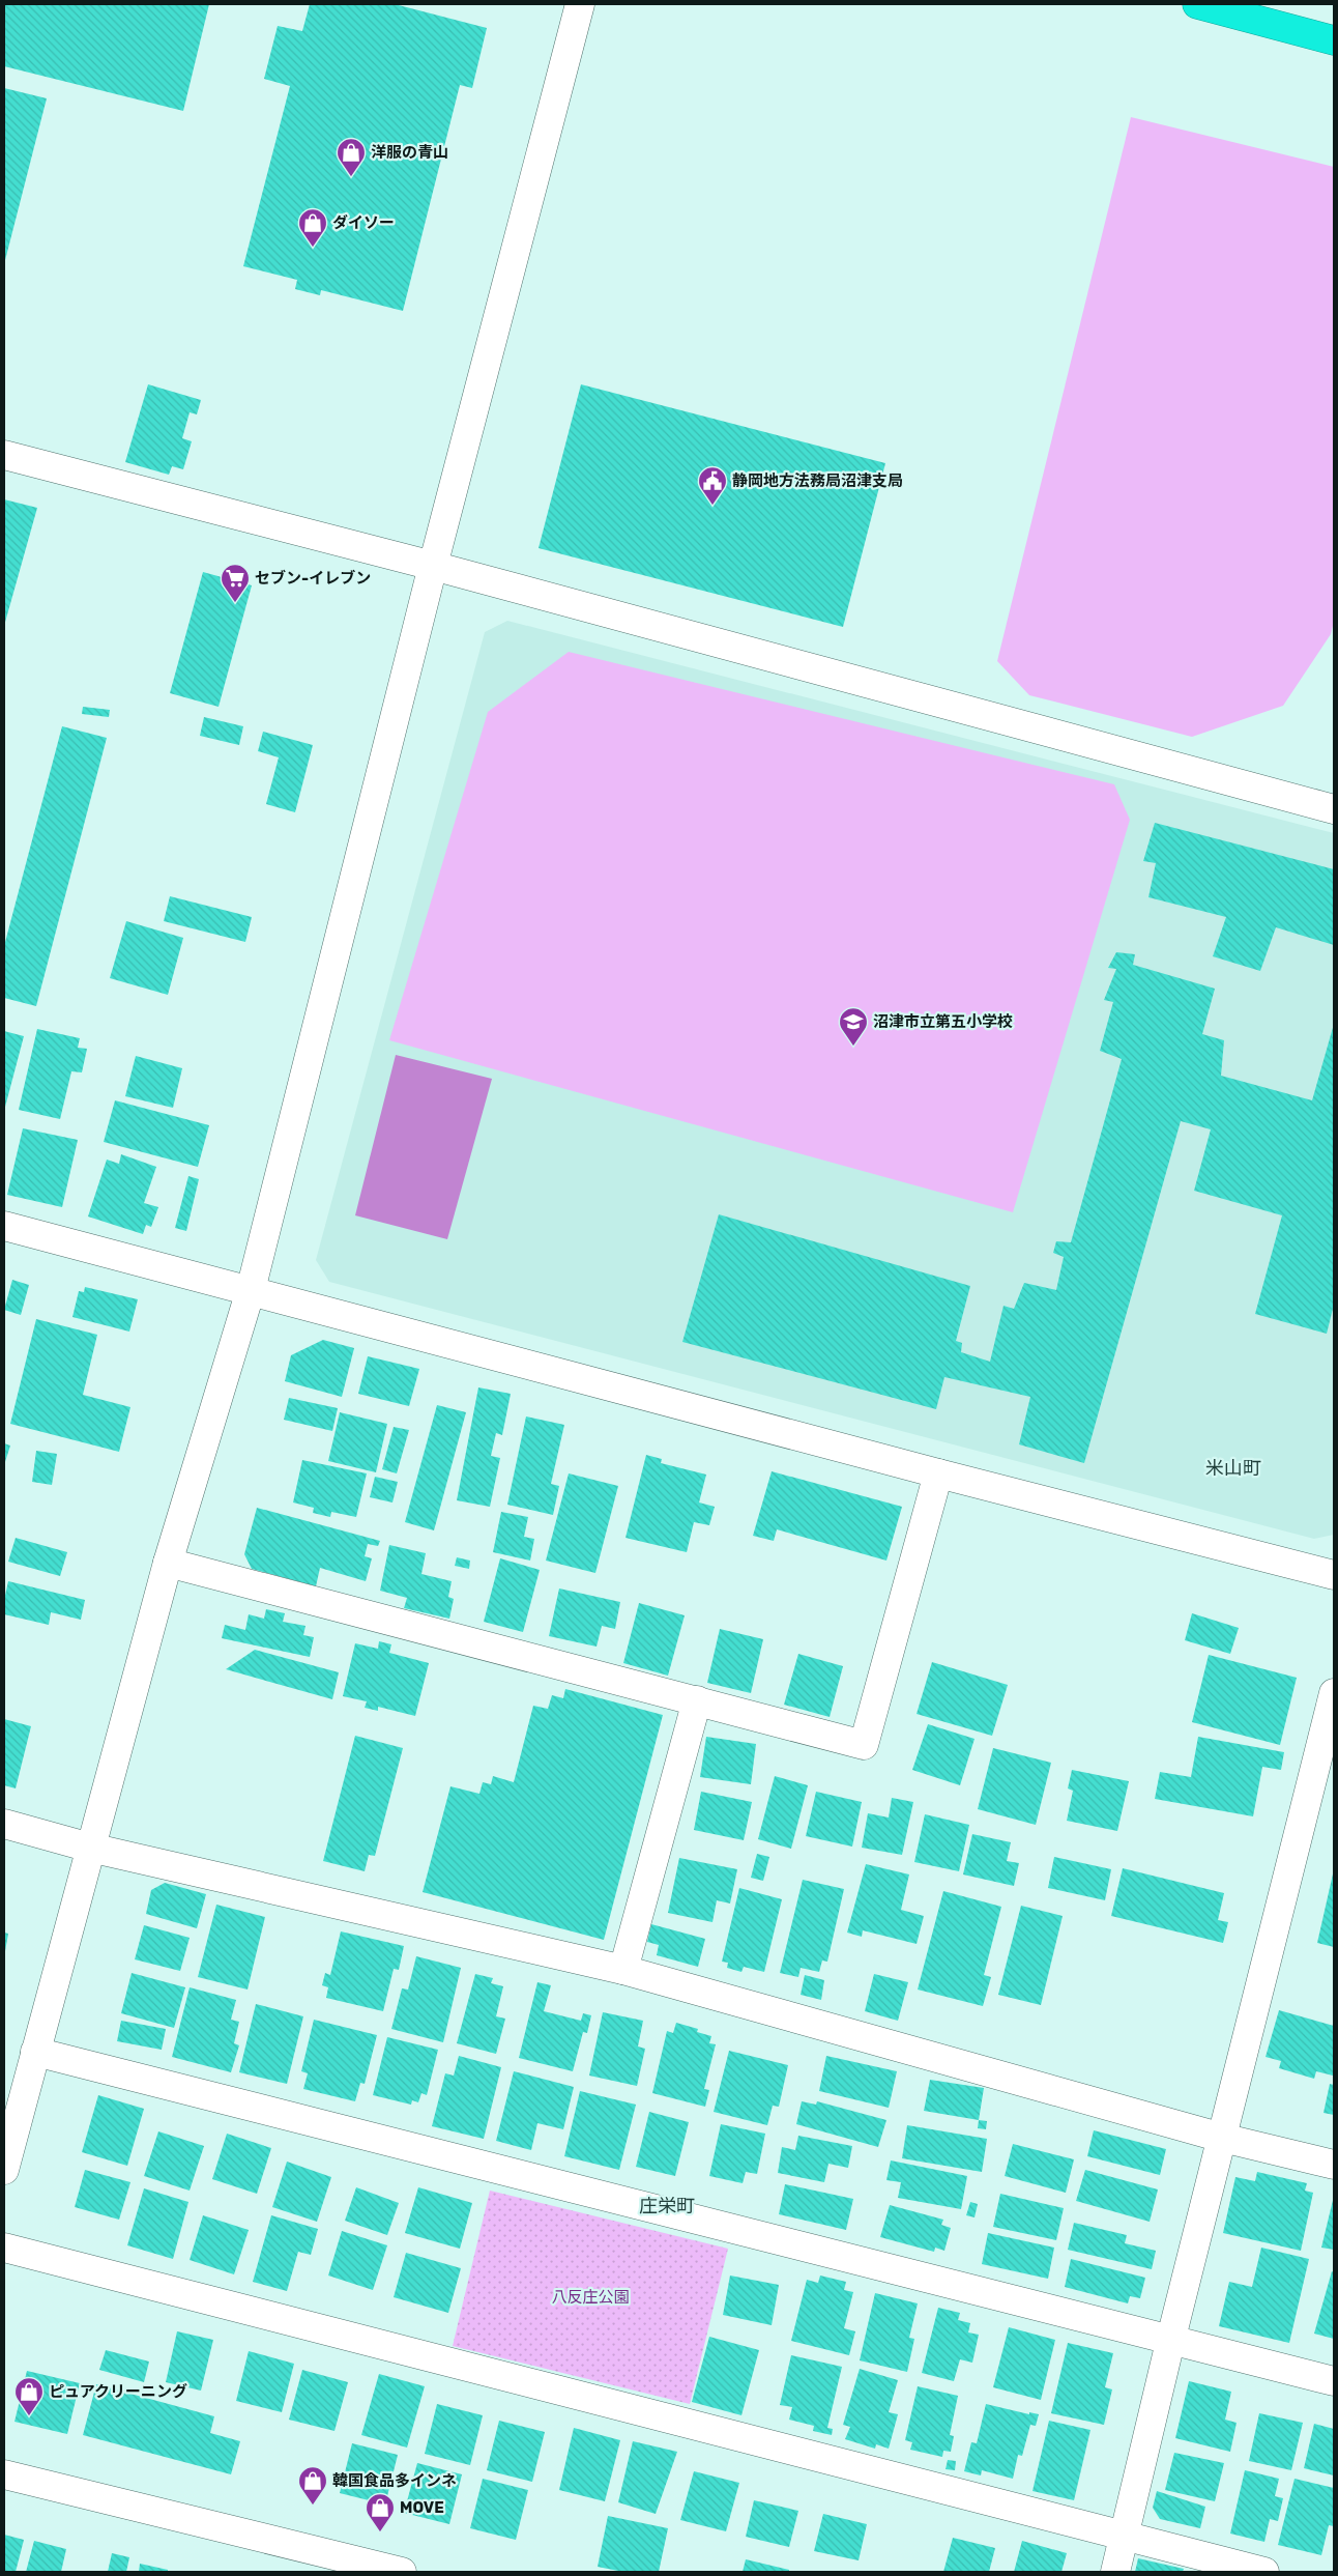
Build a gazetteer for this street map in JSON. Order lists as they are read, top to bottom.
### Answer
{
  "districts": ["米山町", "庄栄町"],
  "parks": ["八反庄公園"],
  "places": {
    "shop": [
      "洋服の青山",
      "ダイソー",
      "ピュアクリーニング",
      "韓国食品多インネ",
      "MOVE"
    ],
    "public building": ["静岡地方法務局沼津支局"],
    "supermarket": ["セブン-イレブン"],
    "school or university": ["沼津市立第五小学校"]
  }
}
